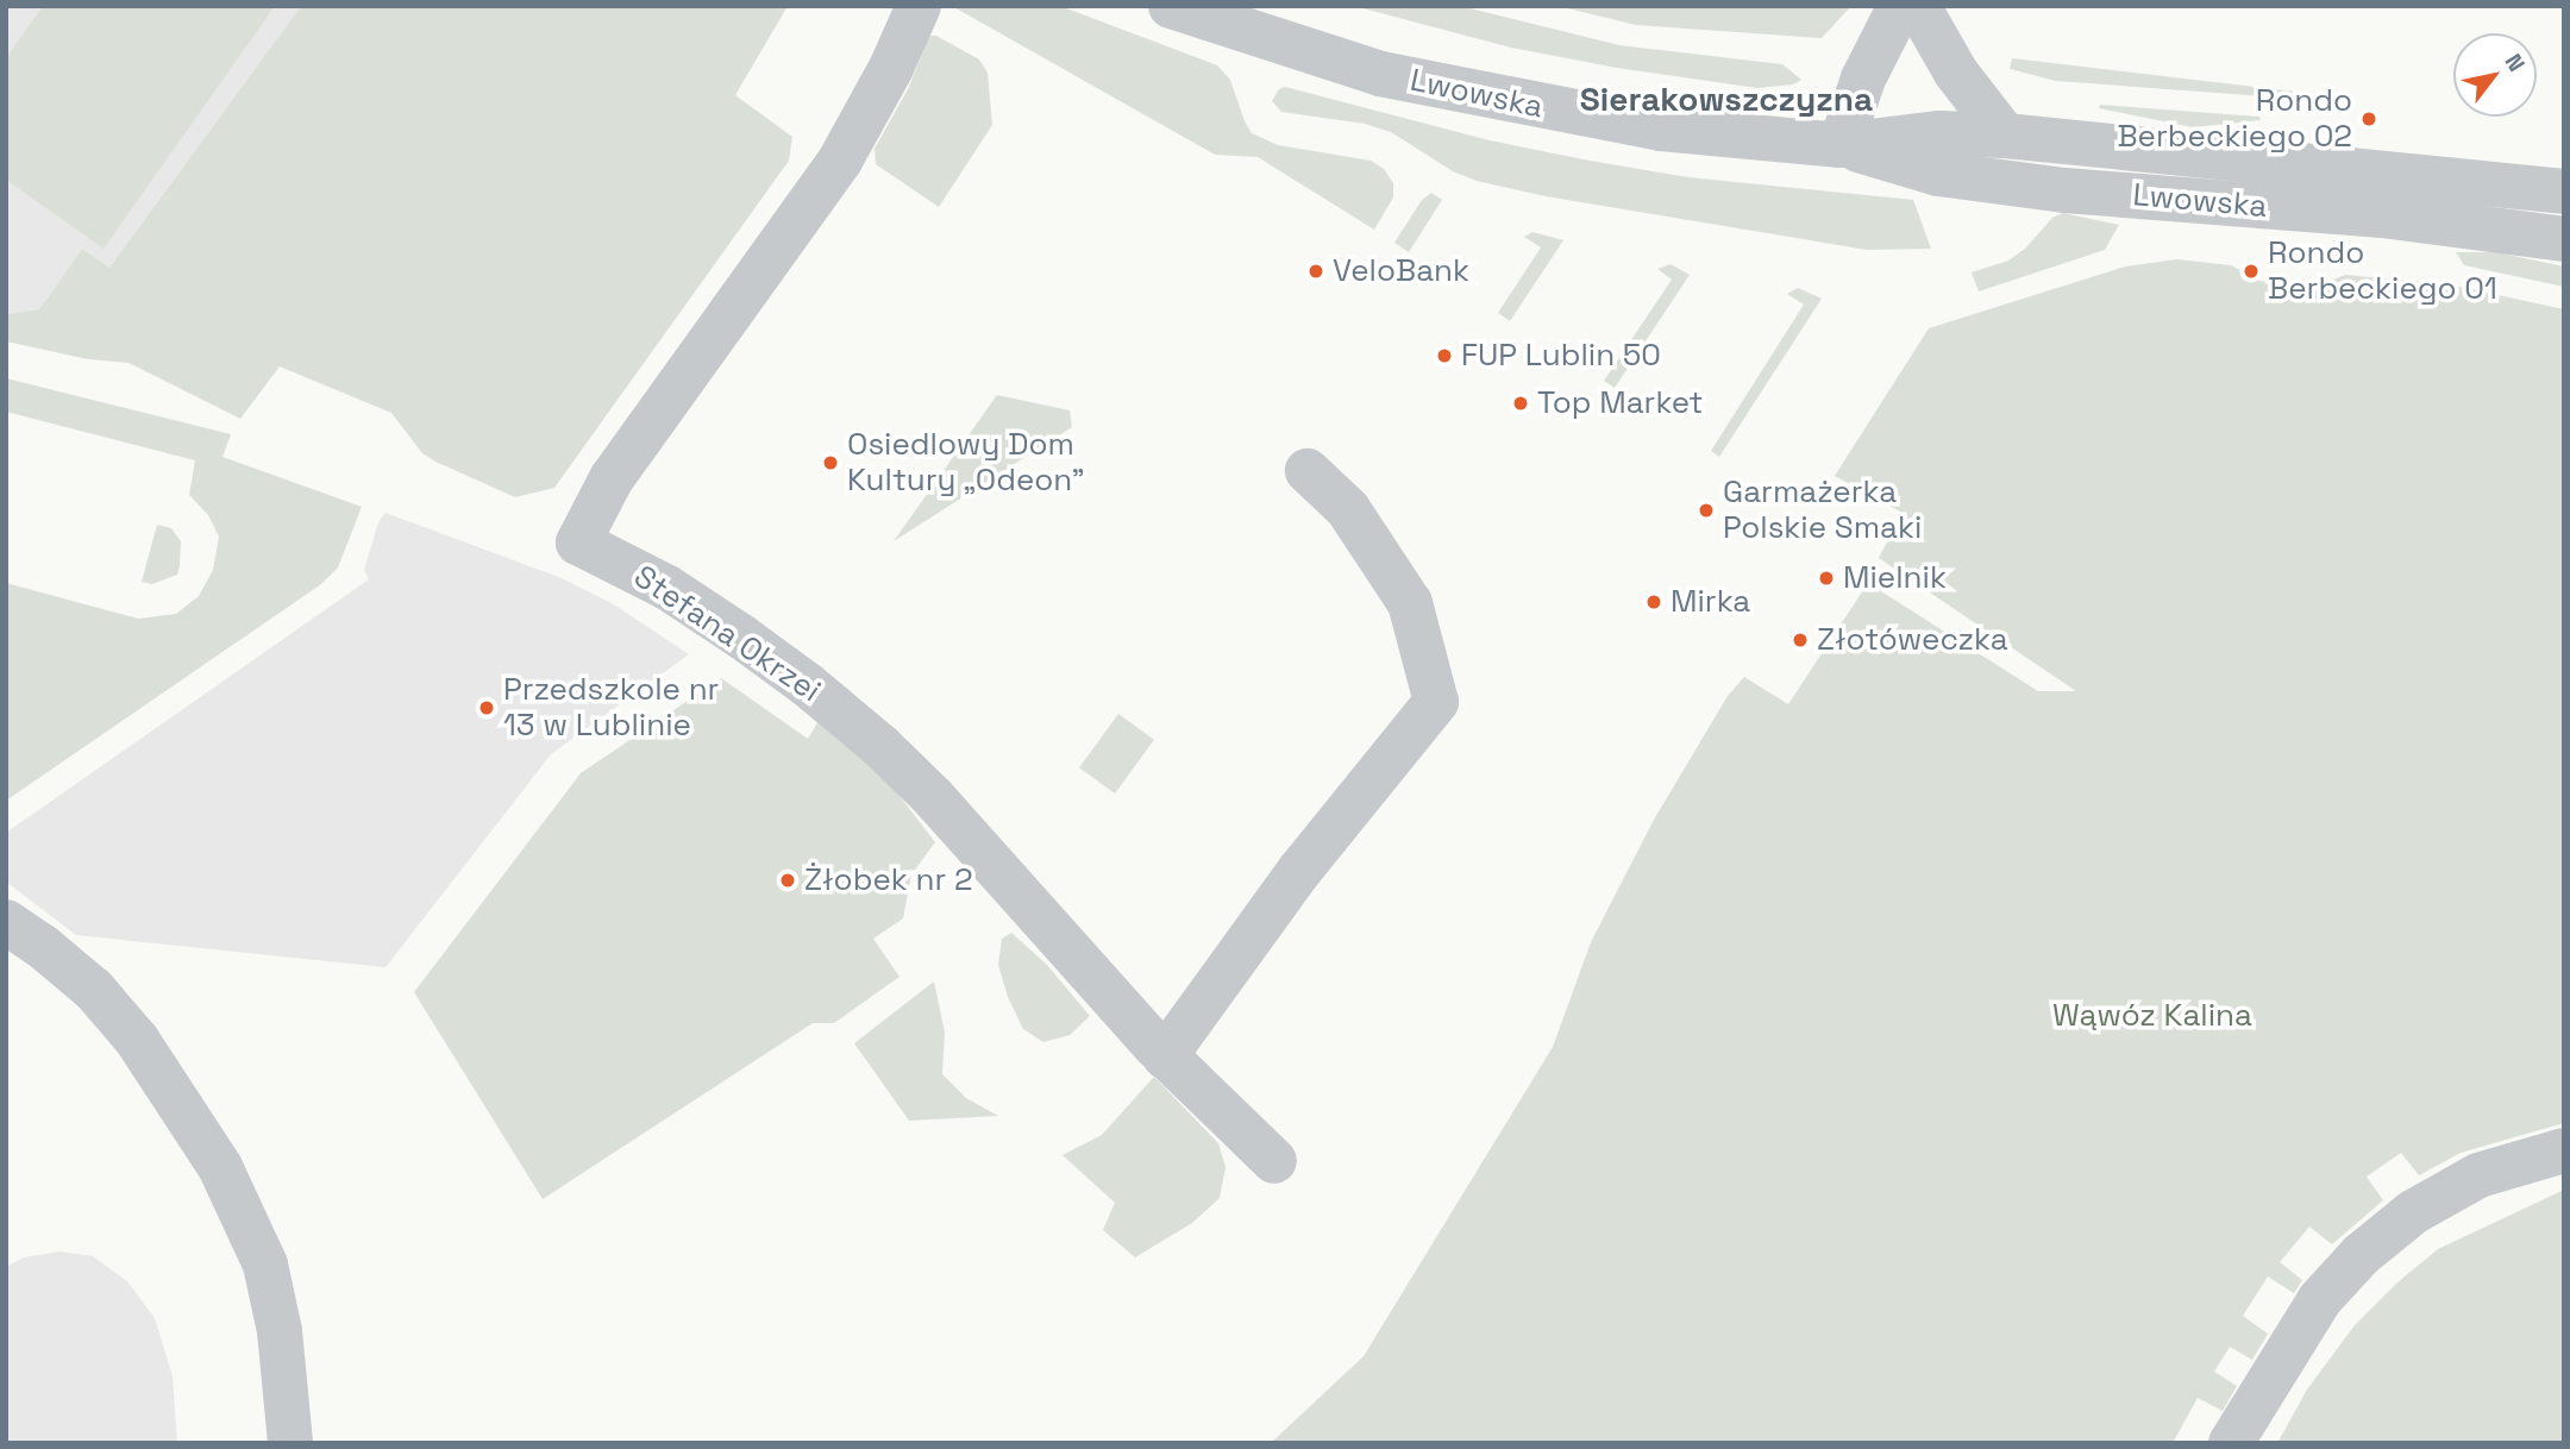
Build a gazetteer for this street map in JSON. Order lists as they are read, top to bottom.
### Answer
{
  "streets": {
    "street": ["Lwowska", "Stefana Okrzei"]
  },
  "districts": ["Sierakowszczyzna"],
  "parks": ["Wąwóz Kalina"],
  "places": [
    "Rondo Berbeckiego 02",
    "VeloBank",
    "Rondo Berbeckiego 01",
    "FUP Lublin 50",
    "Top Market",
    "Osiedlowy Dom Kultury „Odeon”",
    "Garmażerka Polskie Smaki",
    "Mielnik",
    "Mirka",
    "Złotóweczka",
    "Przedszkole nr 13 w Lublinie",
    "Żłobek nr 2"
  ],
  "north": "top right"
}
